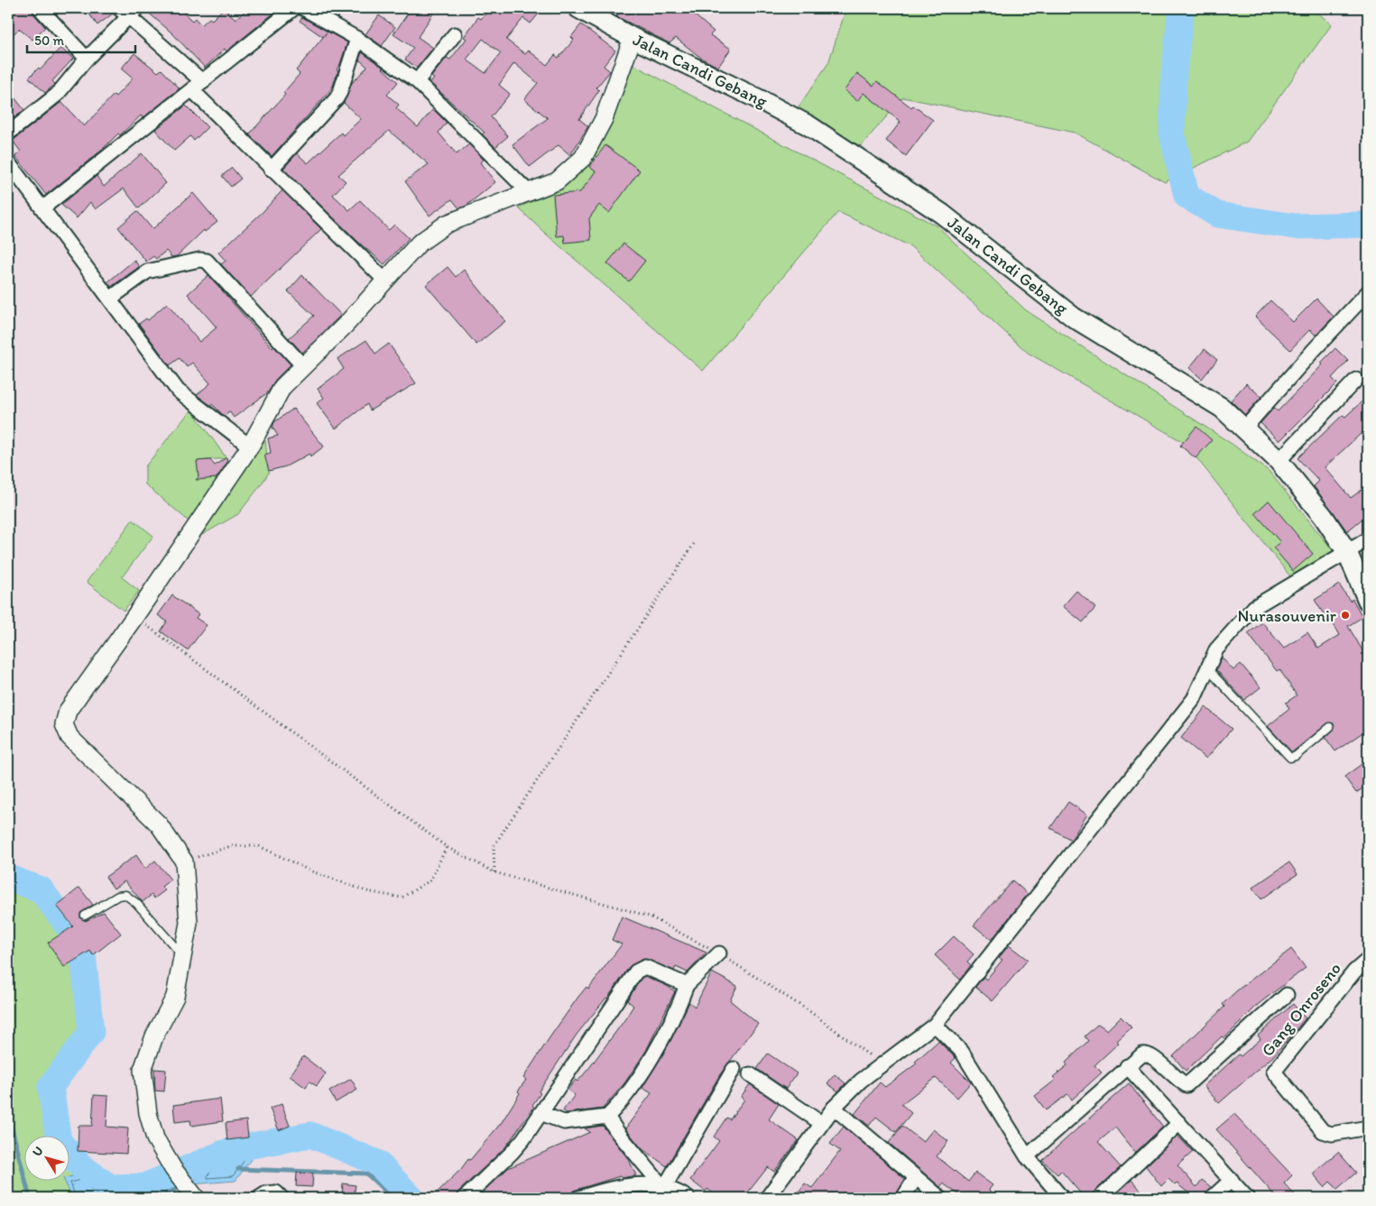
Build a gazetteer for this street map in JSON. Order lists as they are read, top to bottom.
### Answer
{
  "streets": {
    "main road": ["Jalan Candi Gebang"],
    "street": ["Gang Onroseno"]
  },
  "places": ["Nurasouvenir"],
  "scale_bar": "50 m",
  "north": "top left"
}
